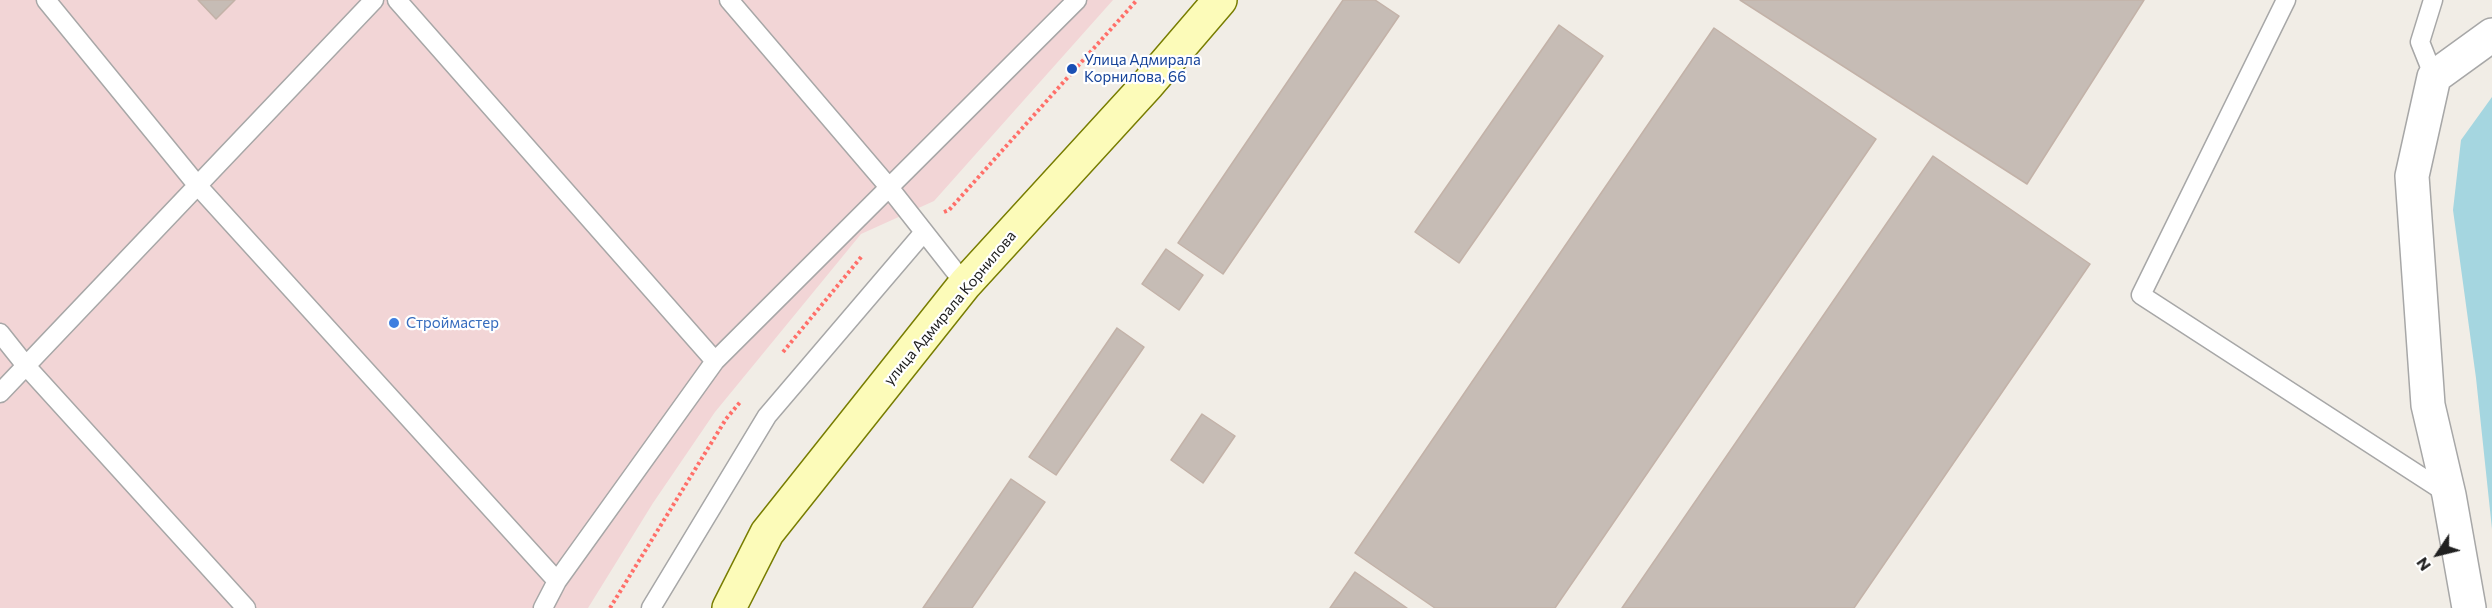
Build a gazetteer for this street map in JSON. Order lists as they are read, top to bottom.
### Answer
{
  "streets": {
    "main road": ["улица Адмирала Корнилова"]
  },
  "places": ["Улица Адмирала Корнилова, 66", "Строймастер"],
  "north": "bottom left"
}
